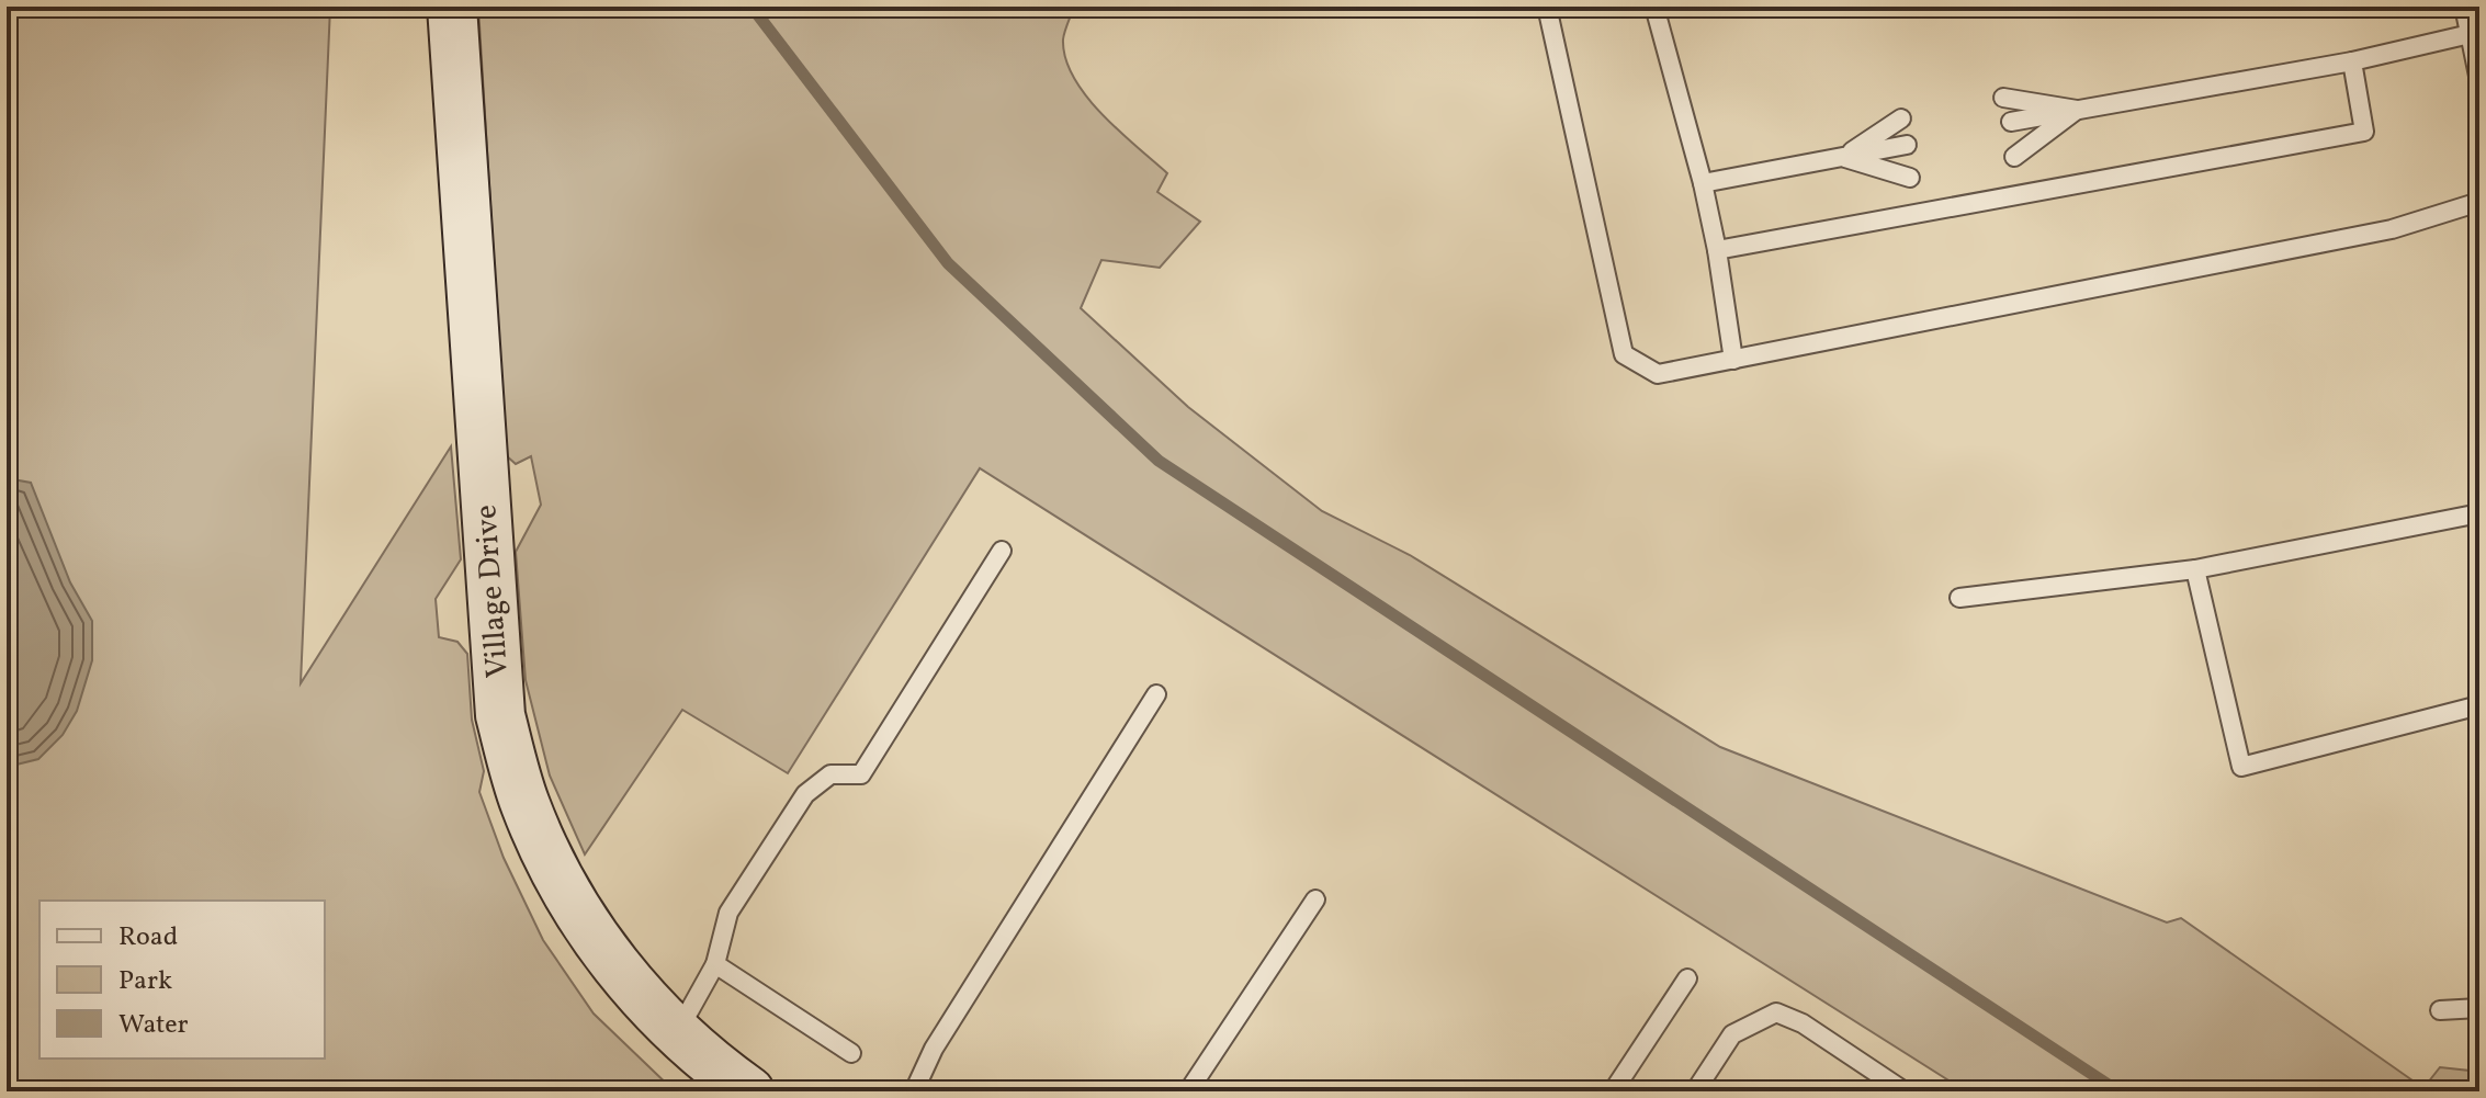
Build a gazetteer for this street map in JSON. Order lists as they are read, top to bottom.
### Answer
{
  "streets": {
    "street": ["Village Drive"]
  },
  "legend": ["Road", "Park", "Water"]
}
